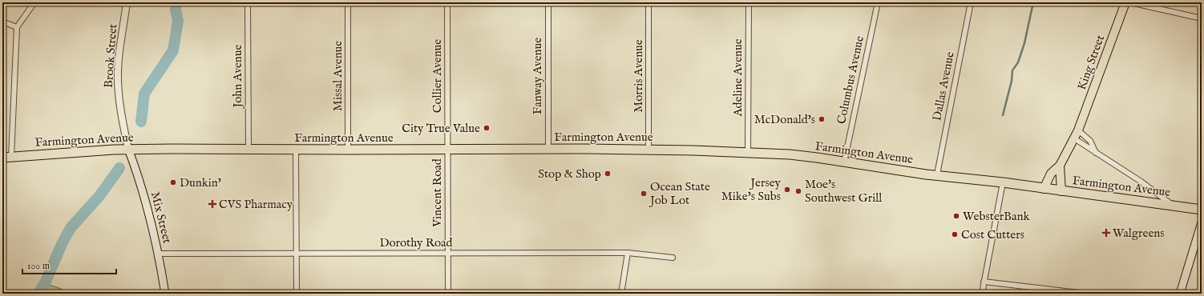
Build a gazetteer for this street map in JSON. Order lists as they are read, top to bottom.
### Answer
{
  "streets": {
    "highway": ["Farmington Avenue"],
    "main road": ["King Street", "Mix Street"],
    "street": [
      "Brook Street",
      "John Avenue",
      "Missal Avenue",
      "Collier Avenue",
      "Fanway Avenue",
      "Morris Avenue",
      "Adeline Avenue",
      "Columbus Avenue",
      "Dallas Avenue",
      "Vincent Road",
      "Dorothy Road"
    ]
  },
  "crossings": [
    ["Brook Street", "Farmington Avenue"],
    ["Brook Street", "Mix Street"],
    ["King Street", "Farmington Avenue"],
    ["John Avenue", "Farmington Avenue"],
    ["Missal Avenue", "Farmington Avenue"],
    ["Collier Avenue", "Farmington Avenue"],
    ["Collier Avenue", "Vincent Road"],
    ["Fanway Avenue", "Farmington Avenue"],
    ["Morris Avenue", "Farmington Avenue"],
    ["Adeline Avenue", "Farmington Avenue"],
    ["Columbus Avenue", "Farmington Avenue"],
    ["Dallas Avenue", "Farmington Avenue"],
    ["Farmington Avenue", "Vincent Road"],
    ["Farmington Avenue", "Mix Street"],
    ["Vincent Road", "Dorothy Road"],
    ["Mix Street", "Dorothy Road"]
  ],
  "places": {
    "other": [
      "McDonald's",
      "City True Value",
      "Stop & Shop",
      "Dunkin'",
      "Jersey Mike's Subs",
      "Moe's Southwest Grill",
      "Ocean State Job Lot",
      "WebsterBank",
      "Cost Cutters"
    ],
    "health": ["CVS Pharmacy", "Walgreens"]
  },
  "scale_bar": "100 m"
}
